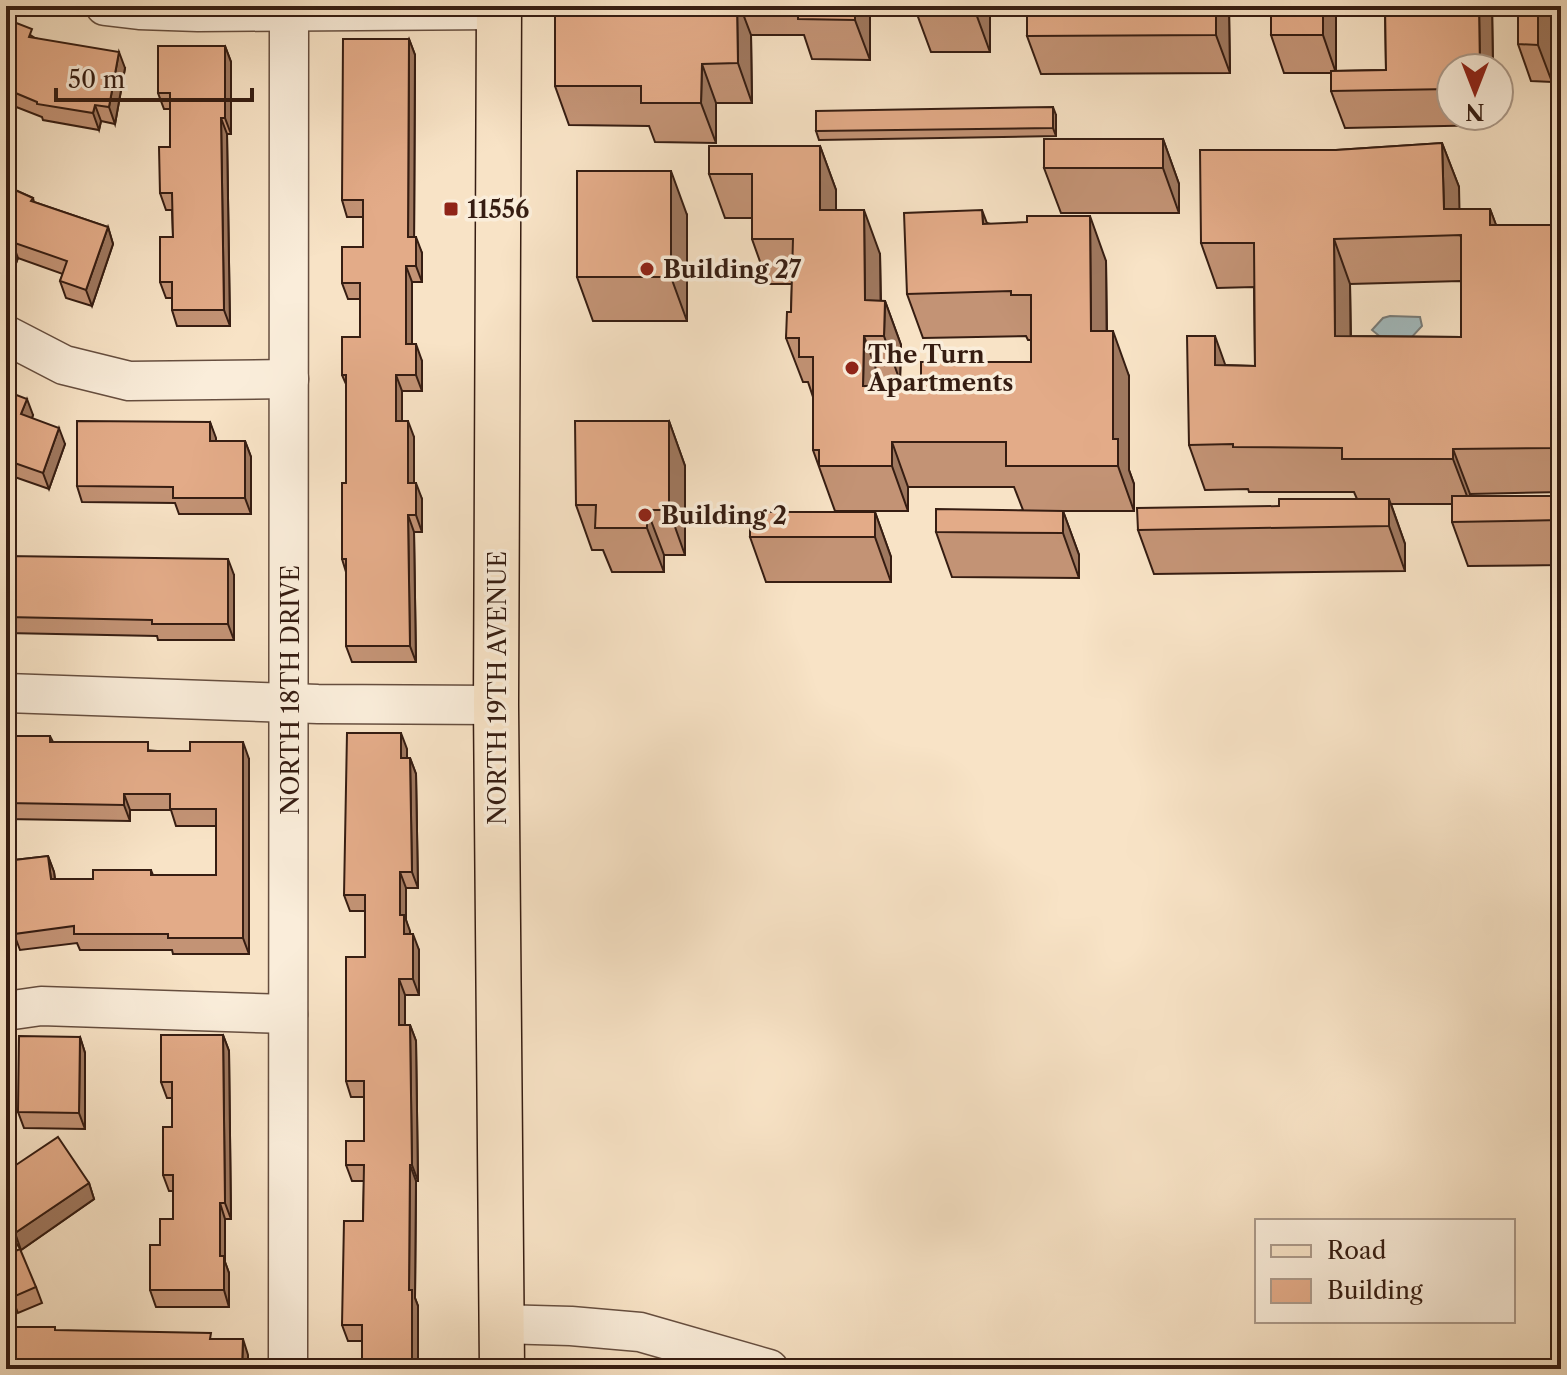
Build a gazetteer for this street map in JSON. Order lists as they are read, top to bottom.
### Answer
{
  "streets": {
    "main road": ["NORTH 19TH AVENUE"],
    "street": ["NORTH 18TH DRIVE"]
  },
  "places": {
    "transit": ["11556"],
    "other": ["Building 27", "The Turn Apartments", "Building 2"]
  },
  "legend": ["Road", "Building"],
  "scale_bar": "50 m",
  "north": "bottom"
}
